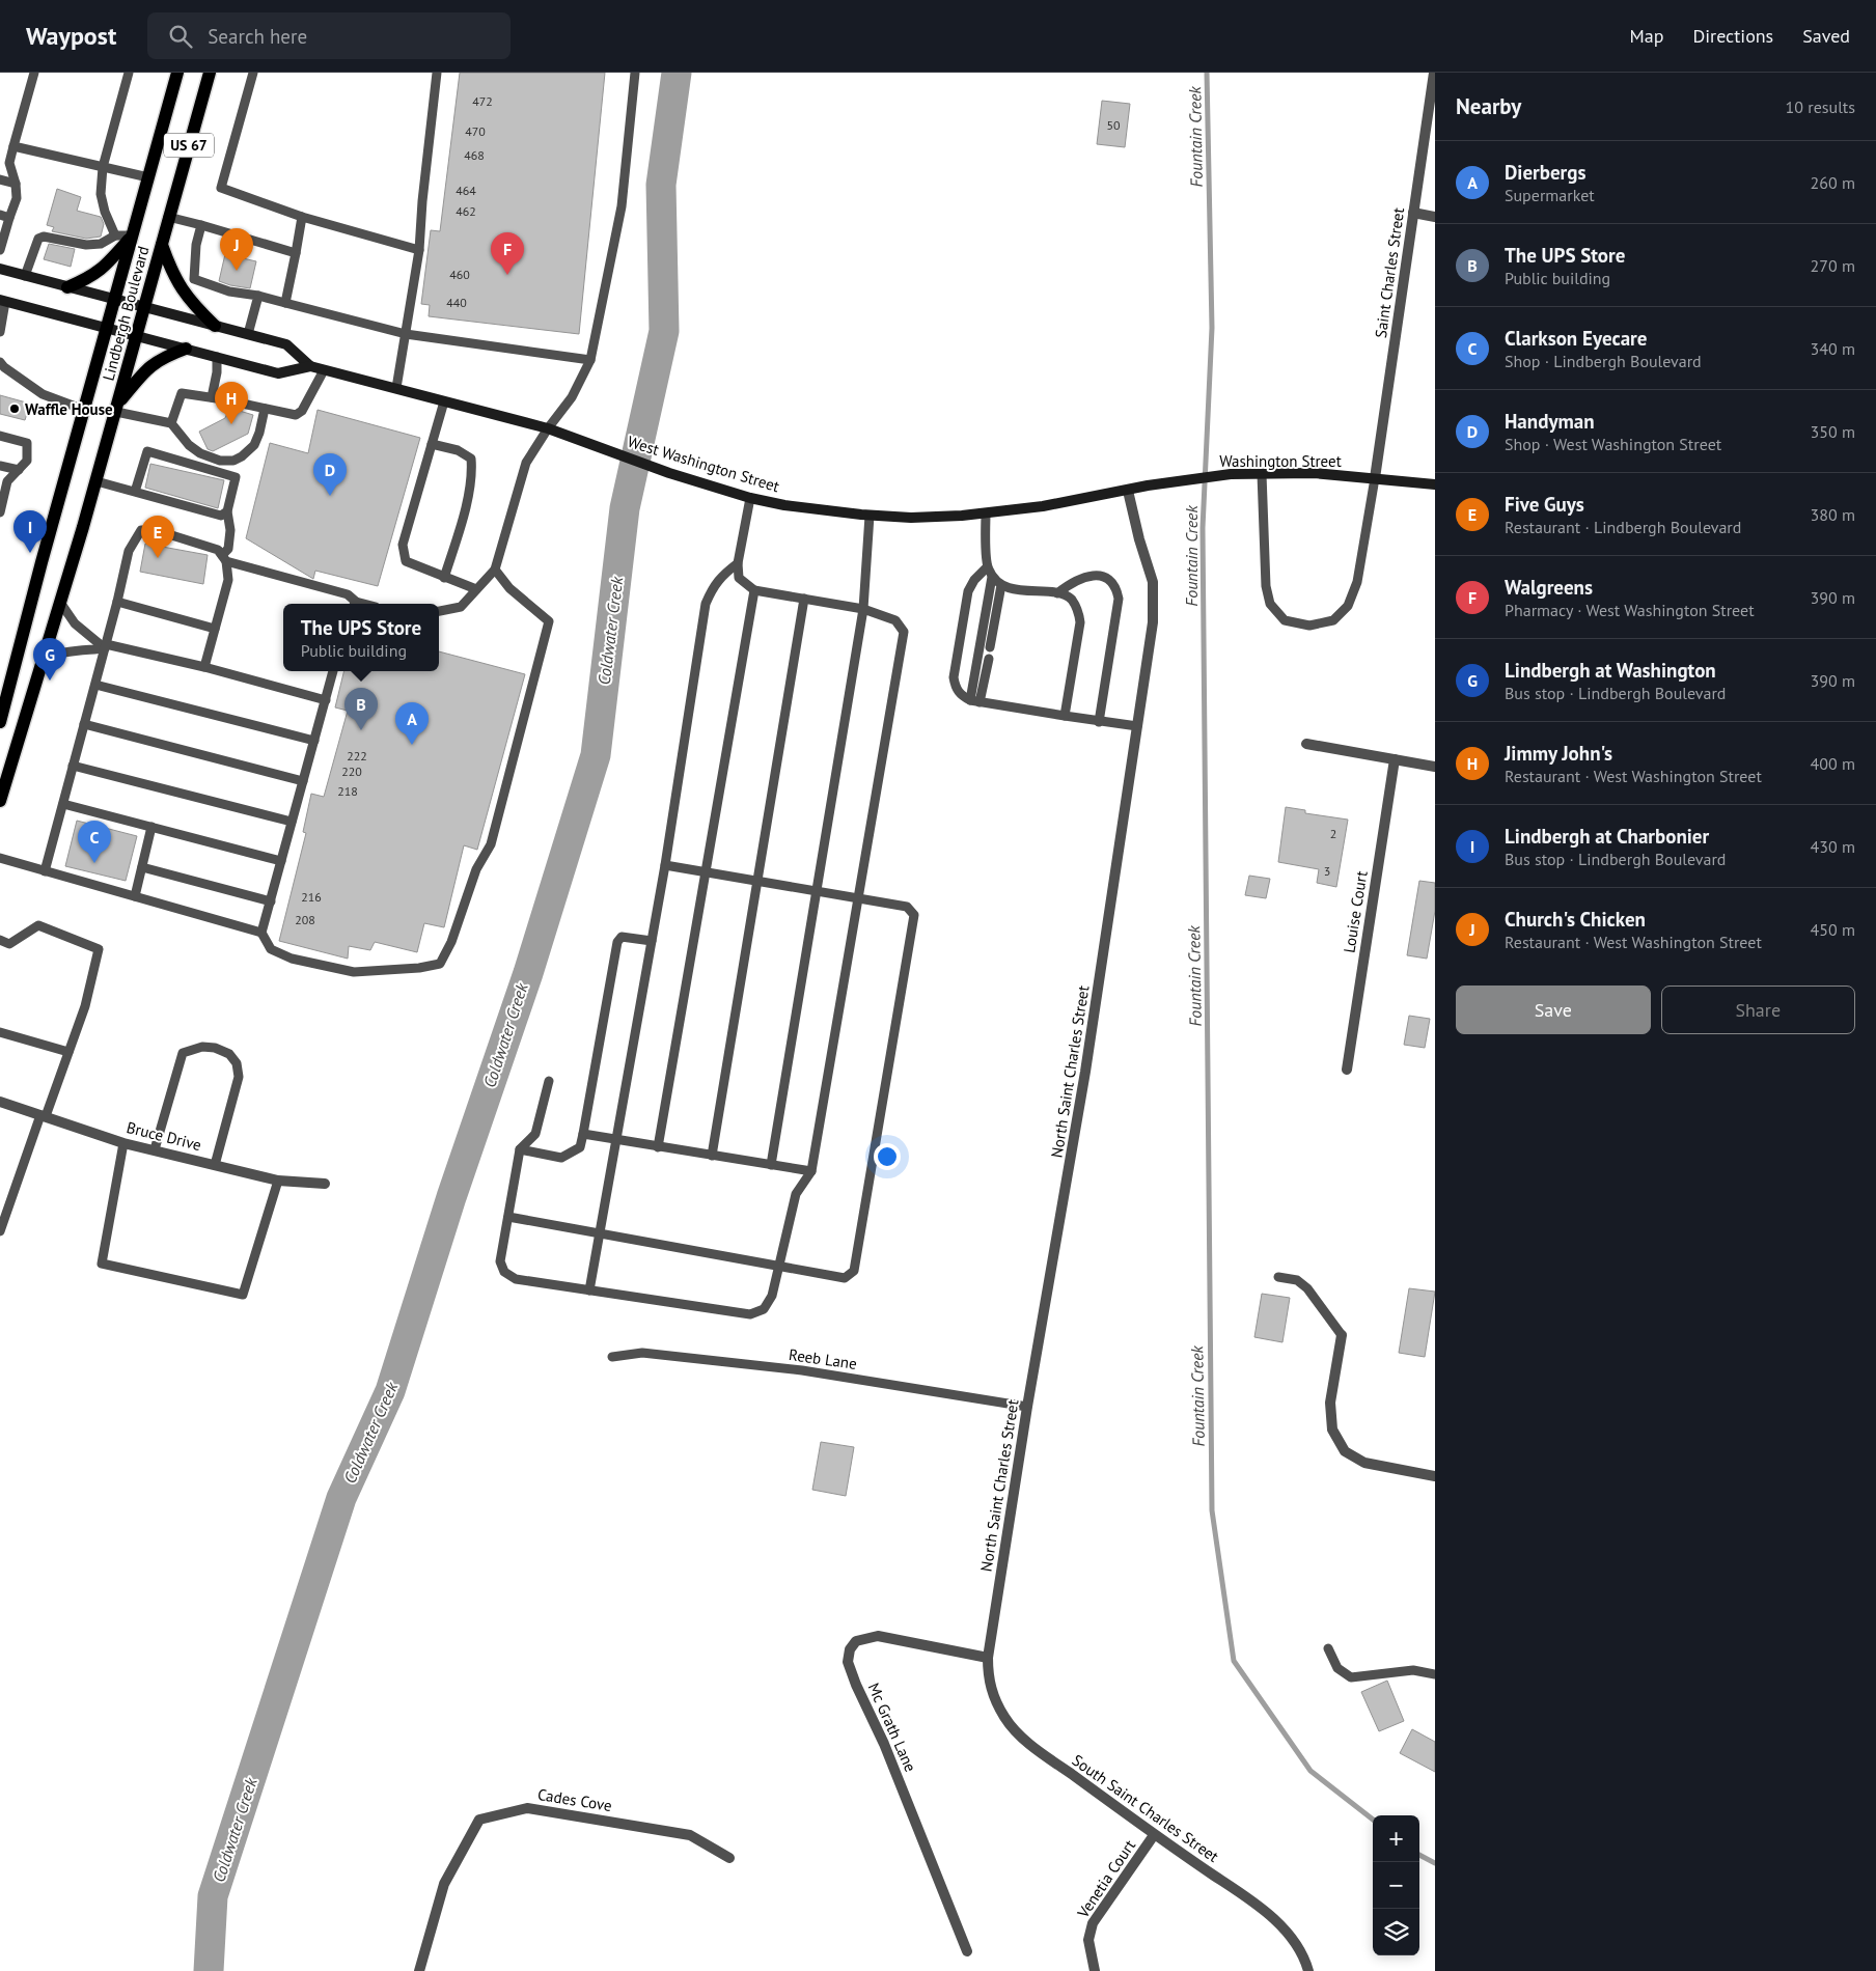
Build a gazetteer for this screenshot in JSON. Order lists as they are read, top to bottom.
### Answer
{
  "streets": {
    "main road": [
      "US 67",
      "Lindbergh Boulevard",
      "Washington Street",
      "West Washington Street"
    ],
    "street": [
      "Saint Charles Street",
      "Louise Court",
      "North Saint Charles Street",
      "Bruce Drive",
      "Mc Grath Lane",
      "Cades Cove",
      "South Saint Charles Street",
      "Venetia Court"
    ],
    "lane": ["Reeb Lane"]
  },
  "crossings": [
    ["Saint Charles Street", "Washington Street"],
    ["Lindbergh Boulevard", "West Washington Street"],
    ["Washington Street", "West Washington Street"],
    ["Washington Street", "North Saint Charles Street"],
    ["West Washington Street", "North Saint Charles Street"],
    ["North Saint Charles Street", "Reeb Lane"],
    ["North Saint Charles Street", "Mc Grath Lane"],
    ["North Saint Charles Street", "South Saint Charles Street"],
    ["Mc Grath Lane", "South Saint Charles Street"],
    ["South Saint Charles Street", "Venetia Court"]
  ],
  "water": ["Fountain Creek", "Coldwater Creek"],
  "places": ["Waffle House"],
  "house_numbers": [
    "472",
    "50",
    "470",
    "468",
    "464",
    "462",
    "460",
    "440",
    "222",
    "220",
    "218",
    "2",
    "3",
    "216",
    "208"
  ],
  "page": {
    "header": "Waypost",
    "search": "Search here",
    "nav": ["Map", "Directions", "Saved"],
    "heading": ["Nearby", "10 results"],
    "list": [
      {
        "mark": "A",
        "name": "Dierbergs",
        "note": "Supermarket",
        "value": "260 m"
      },
      {
        "mark": "B",
        "name": "The UPS Store",
        "note": "Public building",
        "value": "270 m"
      },
      {
        "mark": "C",
        "name": "Clarkson Eyecare",
        "note": "Shop · Lindbergh Boulevard",
        "value": "340 m"
      },
      {
        "mark": "D",
        "name": "Handyman",
        "note": "Shop · West Washington Street",
        "value": "350 m"
      },
      {
        "mark": "E",
        "name": "Five Guys",
        "note": "Restaurant · Lindbergh Boulevard",
        "value": "380 m"
      },
      {
        "mark": "F",
        "name": "Walgreens",
        "note": "Pharmacy · West Washington Street",
        "value": "390 m"
      },
      {
        "mark": "G",
        "name": "Lindbergh at Washington",
        "note": "Bus stop · Lindbergh Boulevard",
        "value": "390 m"
      },
      {
        "mark": "H",
        "name": "Jimmy John's",
        "note": "Restaurant · West Washington Street",
        "value": "400 m"
      },
      {
        "mark": "I",
        "name": "Lindbergh at Charbonier",
        "note": "Bus stop · Lindbergh Boulevard",
        "value": "430 m"
      },
      {
        "mark": "J",
        "name": "Church's Chicken",
        "note": "Restaurant · West Washington Street",
        "value": "450 m"
      }
    ],
    "pins": [
      "J",
      "F",
      "H",
      "D",
      "I",
      "E",
      "G",
      "B",
      "A",
      "C"
    ],
    "popup": ["The UPS Store", "Public building"],
    "buttons": ["Save", "Share"],
    "map_buttons": ["+", "−"]
  }
}
